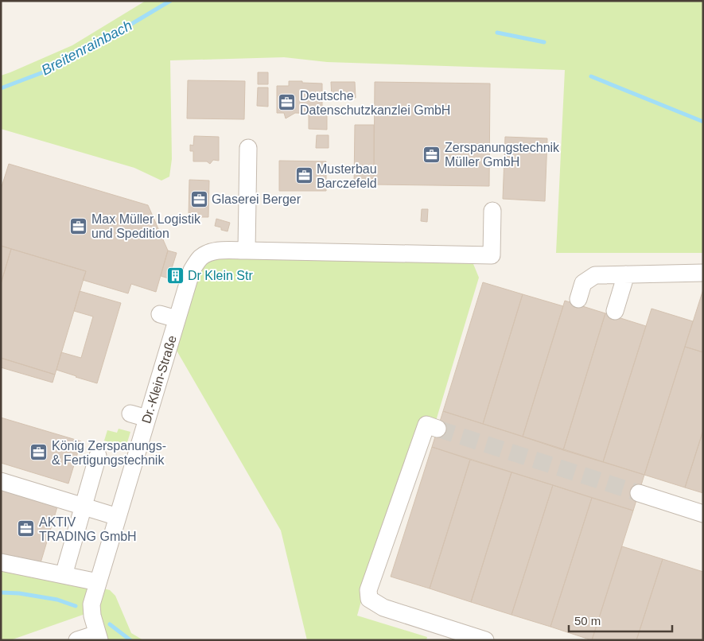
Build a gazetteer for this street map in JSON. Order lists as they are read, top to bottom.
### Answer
{
  "streets": {
    "street": ["Dr.-Klein-Straße"]
  },
  "water": ["Breitenrainbach"],
  "places": {
    "office": [
      "Deutsche Datenschutzkanzlei GmbH",
      "Zerspanungstechnik Müller GmbH",
      "Musterbau Barczefeld",
      "Glaserei Berger",
      "Max Müller Logistik und Spedition",
      "König Zerspanungs- & Fertigungstechnik",
      "AKTIV TRADING GmbH"
    ],
    "building": ["Dr Klein Str"]
  },
  "scale_bar": "50 m"
}
